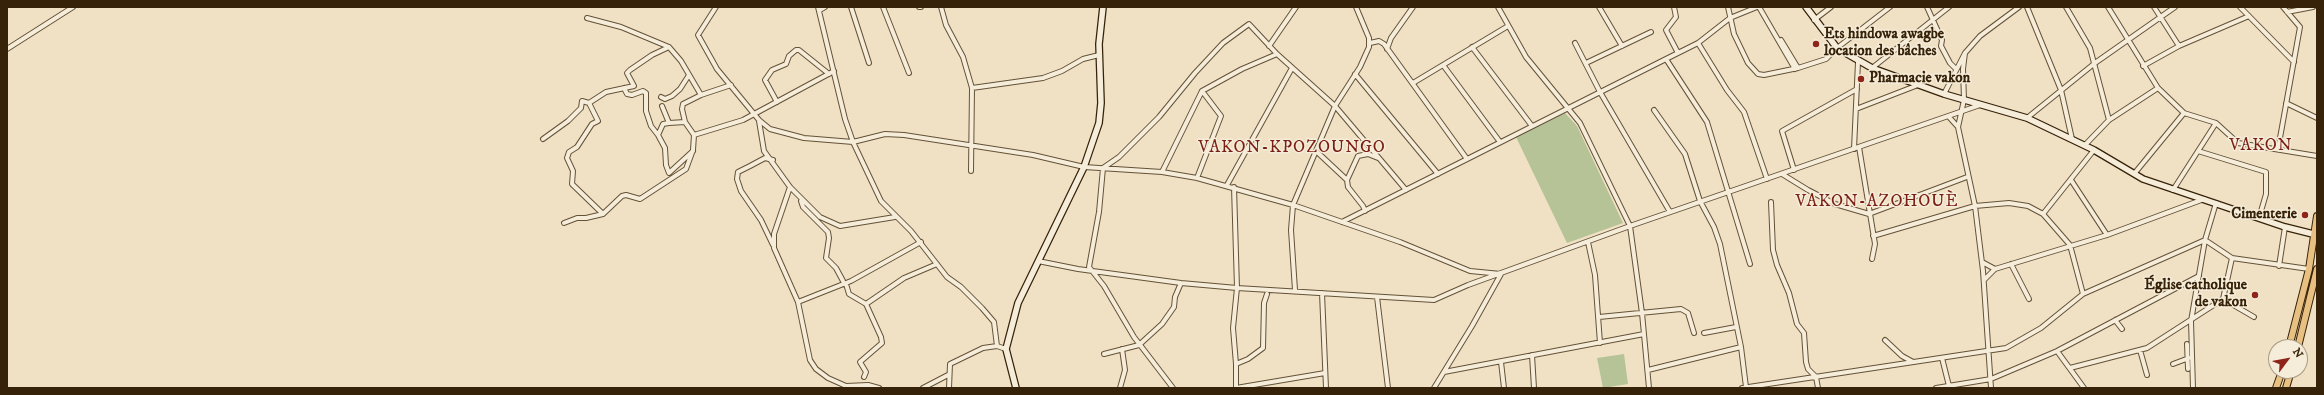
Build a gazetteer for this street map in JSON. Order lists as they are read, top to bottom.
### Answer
{
  "districts": ["VAKON", "VAKON-KPOZOUNGO", "VAKON-AZOHOUÈ"],
  "places": [
    "Ets hindowa awagbe location des bâches",
    "Pharmacie vakon",
    "Cimenterie",
    "Église catholique de vakon"
  ],
  "north": "top right"
}
